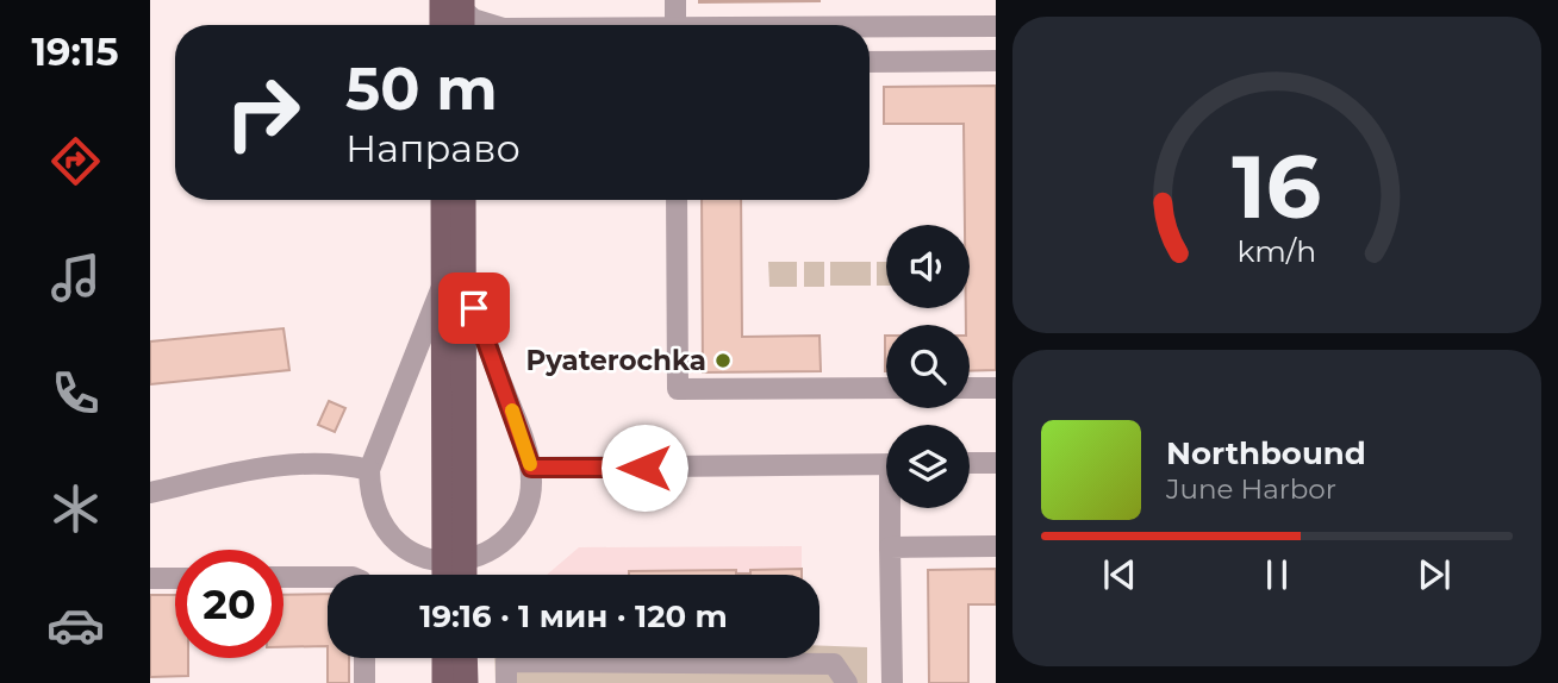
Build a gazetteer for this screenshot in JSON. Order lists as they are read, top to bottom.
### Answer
{
  "places": ["Pyaterochka"],
  "page": {
    "tabs": "19:15",
    "turn": ["50 m", "Направо"],
    "song": ["Northbound", "June Harbor"],
    "limit": "20",
    "trip": "19:16 · 1 мин · 120 m",
    "gauge": ["16", "km/h"]
  }
}
